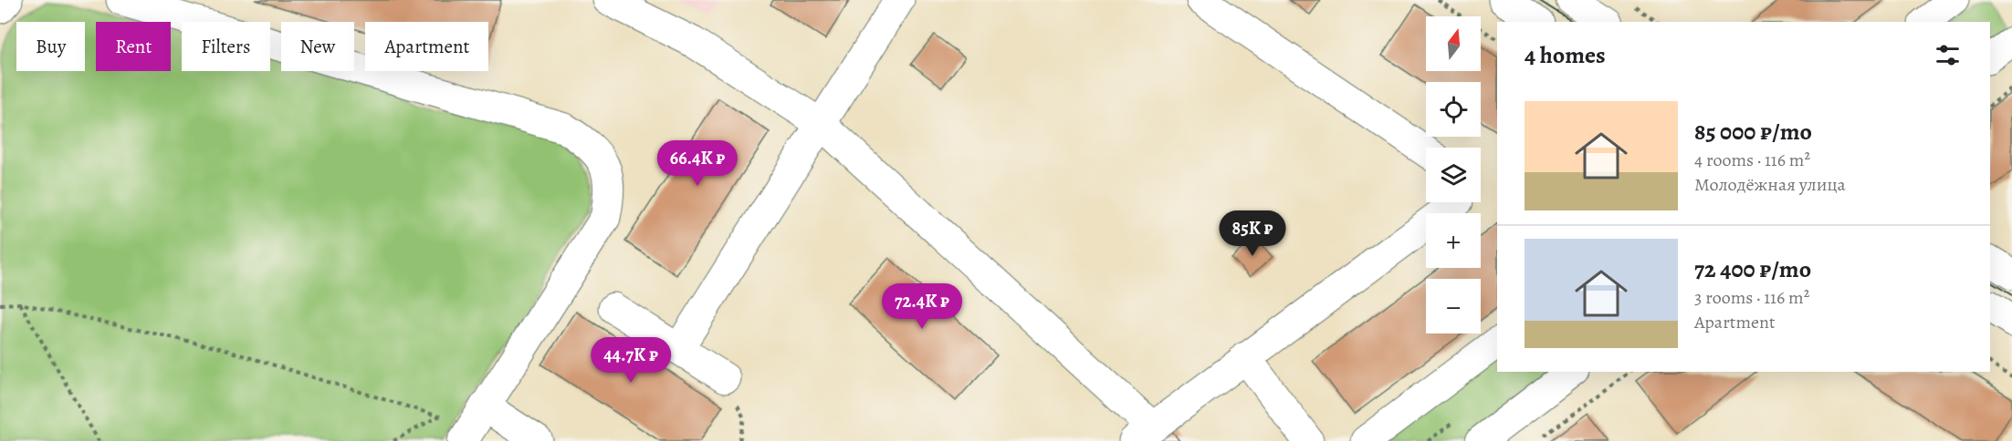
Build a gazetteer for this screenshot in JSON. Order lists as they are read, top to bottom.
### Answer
{
  "north": "top",
  "page": {
    "map_buttons": ["+", "−"],
    "chip": [
      "Buy",
      "Rent",
      "Filters",
      "New",
      "Apartment"
    ],
    "heading": "4 homes",
    "list": [
      {
        "name": "85 000 ₽/mo",
        "note": "4 rooms · 116 m² · Молодёжная улица"
      },
      {
        "name": "72 400 ₽/mo",
        "note": "3 rooms · 116 m² · Apartment"
      }
    ],
    "price": [
      "66.4K ₽",
      "85K ₽",
      "72.4K ₽",
      "44.7K ₽"
    ]
  }
}
